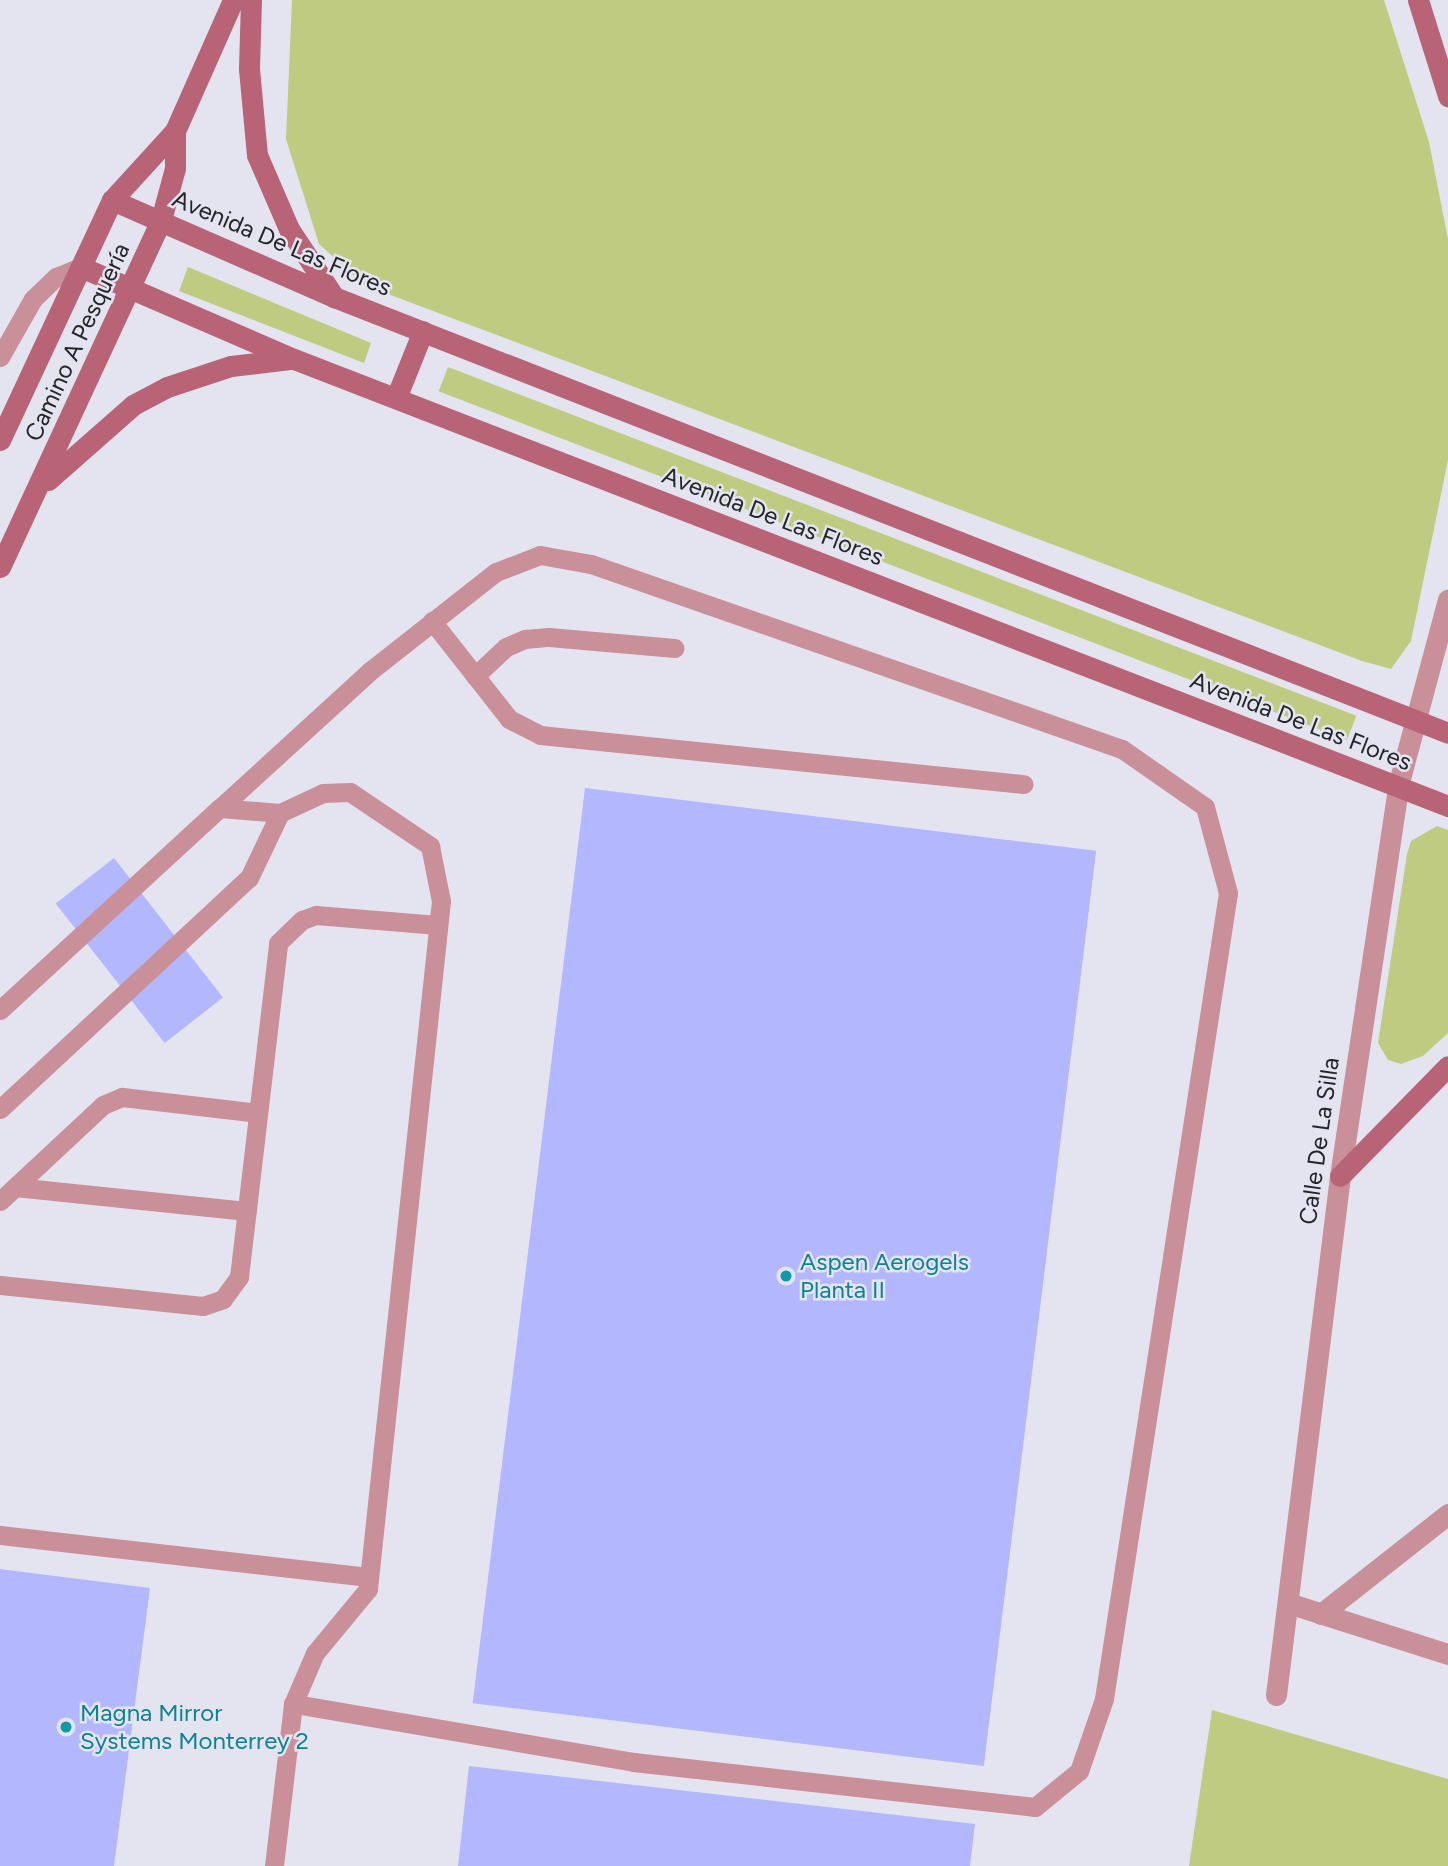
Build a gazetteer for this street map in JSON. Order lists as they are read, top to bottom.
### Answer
{
  "streets": {
    "street": ["Avenida De Las Flores", "Camino A Pesquería", "Calle De La Silla"]
  },
  "crossings": [
    ["Avenida De Las Flores", "Camino A Pesquería"],
    ["Avenida De Las Flores", "Calle De La Silla"]
  ],
  "places": ["Aspen Aerogels Planta II", "Magna Mirror Systems Monterrey 2"]
}
